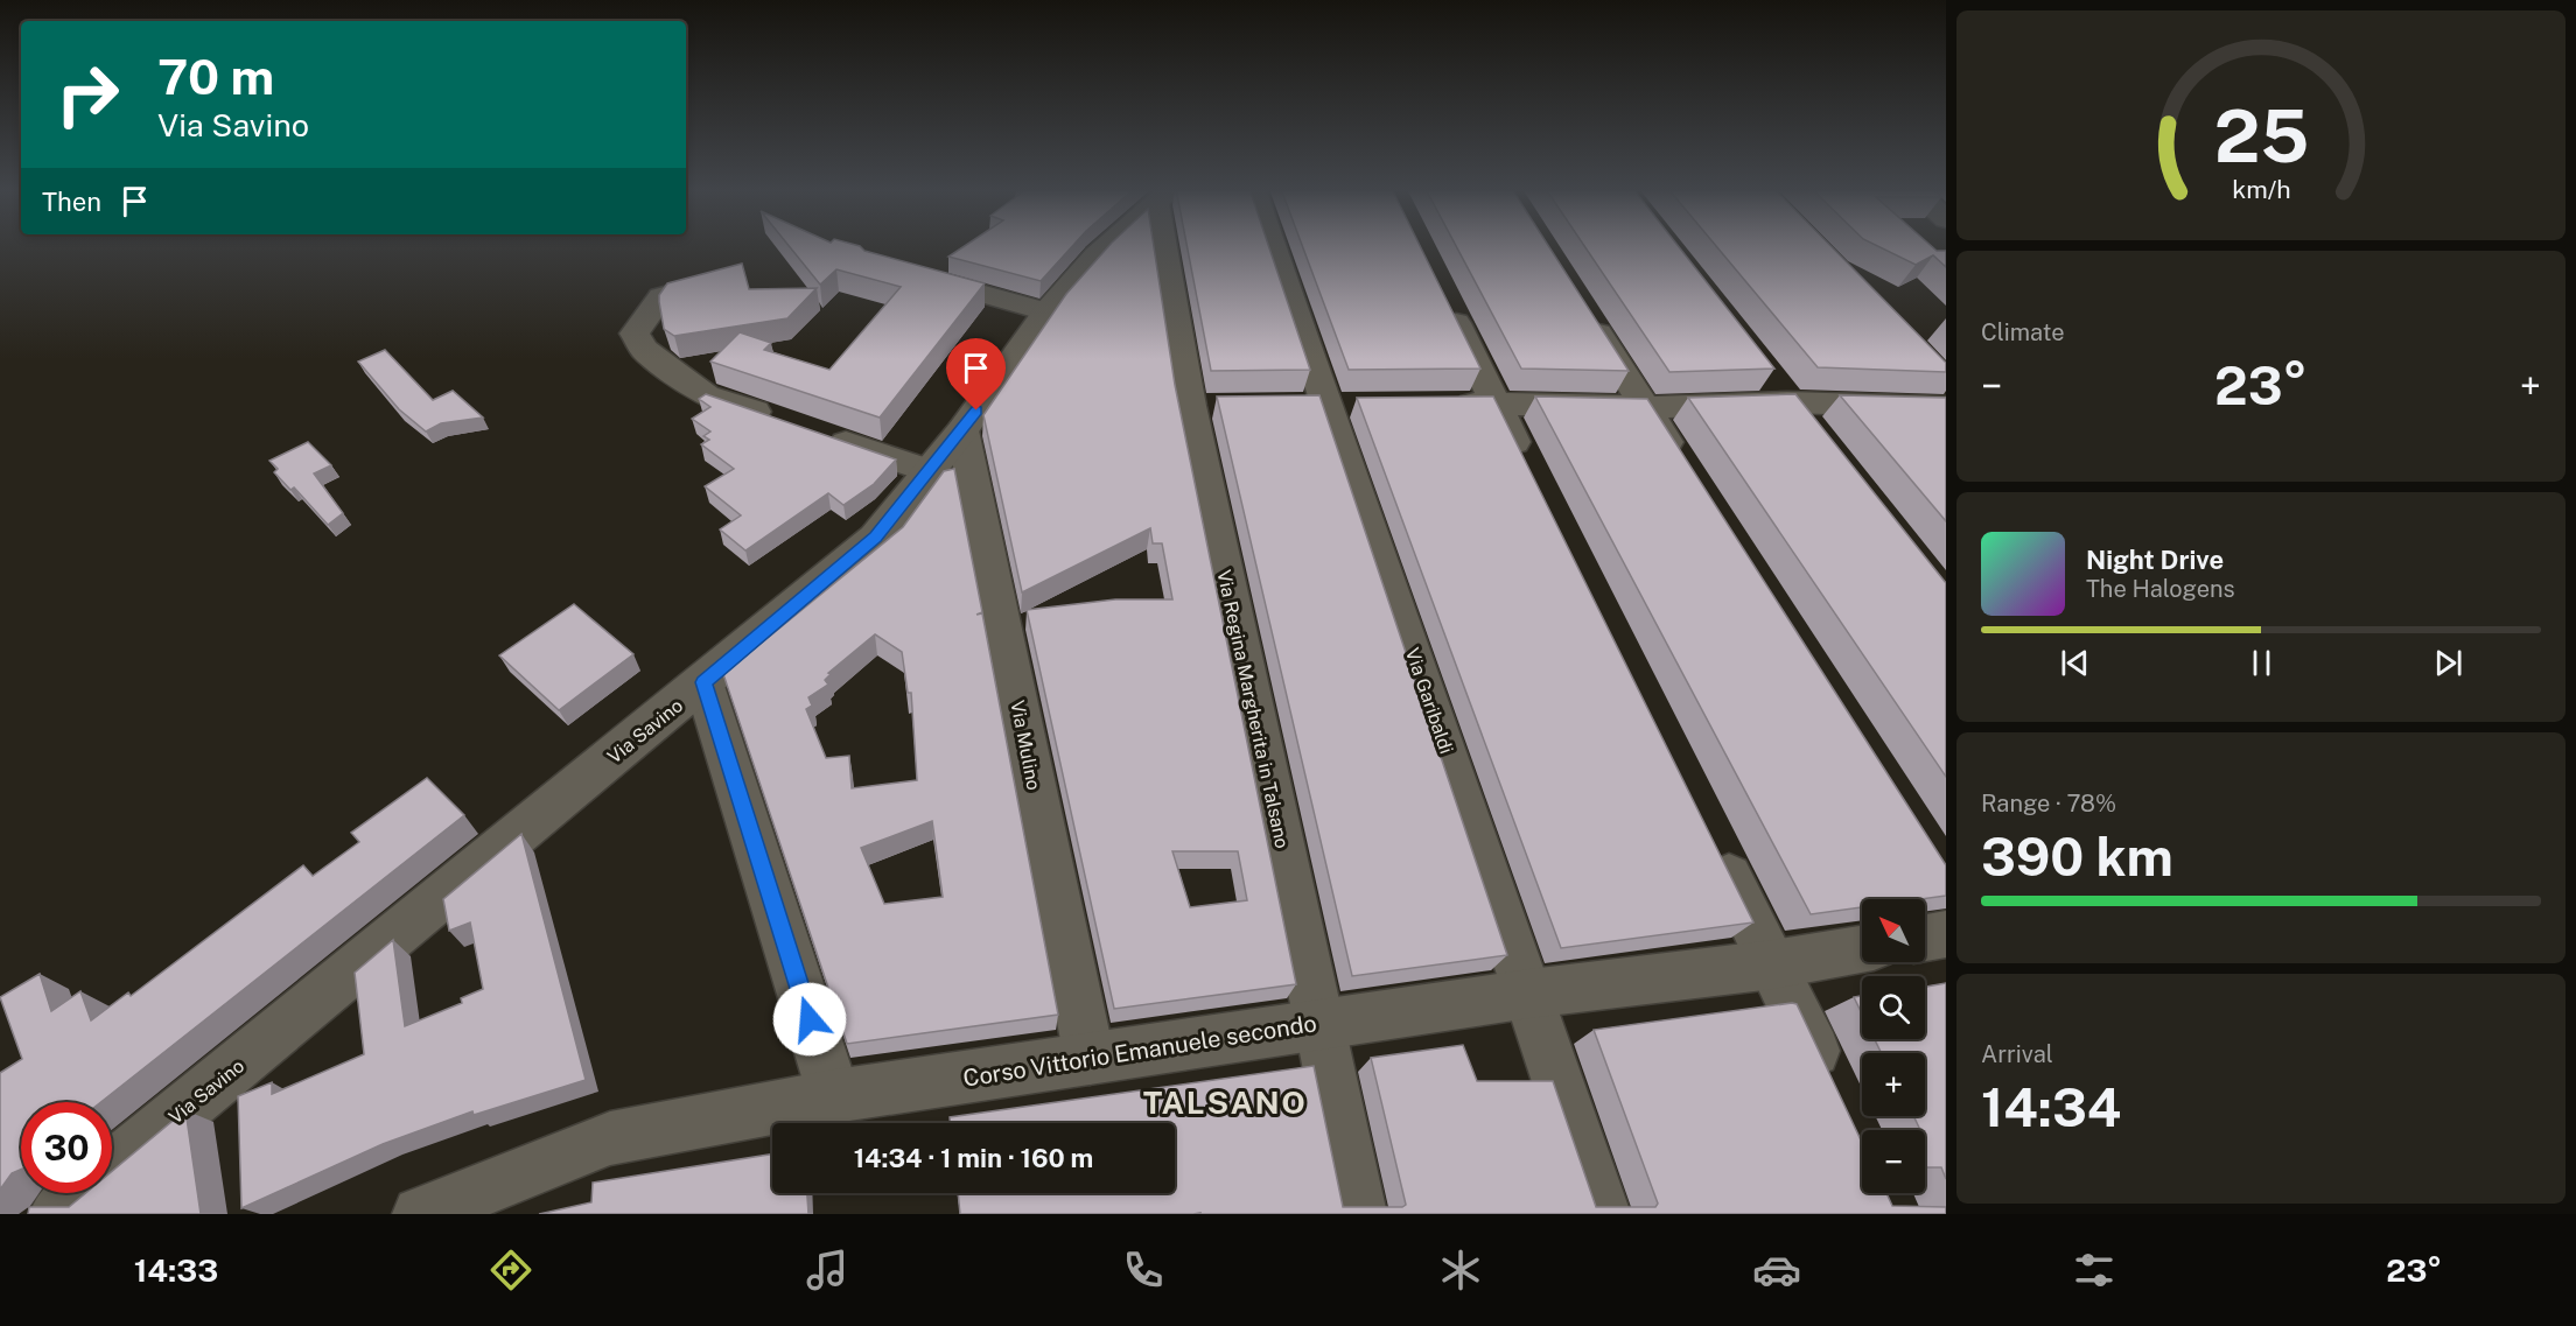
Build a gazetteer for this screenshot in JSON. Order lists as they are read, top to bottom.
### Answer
{
  "streets": {
    "street": [
      "Via Garibaldi",
      "Via Regina Margherita in Talsano",
      "Via Savino",
      "Via Mulino",
      "Corso Vittorio Emanuele secondo"
    ]
  },
  "crossings": [
    ["Via Garibaldi", "Corso Vittorio Emanuele secondo"],
    ["Via Regina Margherita in Talsano", "Corso Vittorio Emanuele secondo"],
    ["Via Savino", "Via Mulino"],
    ["Via Mulino", "Corso Vittorio Emanuele secondo"]
  ],
  "districts": ["TALSANO"],
  "north": "top left",
  "page": {
    "turn": ["70 m", "Via Savino"],
    "then": "Then",
    "tile": [
      "Climate",
      ["Range · 78%", "390 km"],
      ["Arrival", "14:34"]
    ],
    "heat": ["−", "23°", "+"],
    "song": ["Night Drive", "The Halogens"],
    "map_buttons": ["+", "−"],
    "limit": "30",
    "trip": "14:34 · 1 min · 160 m",
    "tabs": ["14:33", "23°"],
    "gauge": ["25", "km/h"]
  }
}
